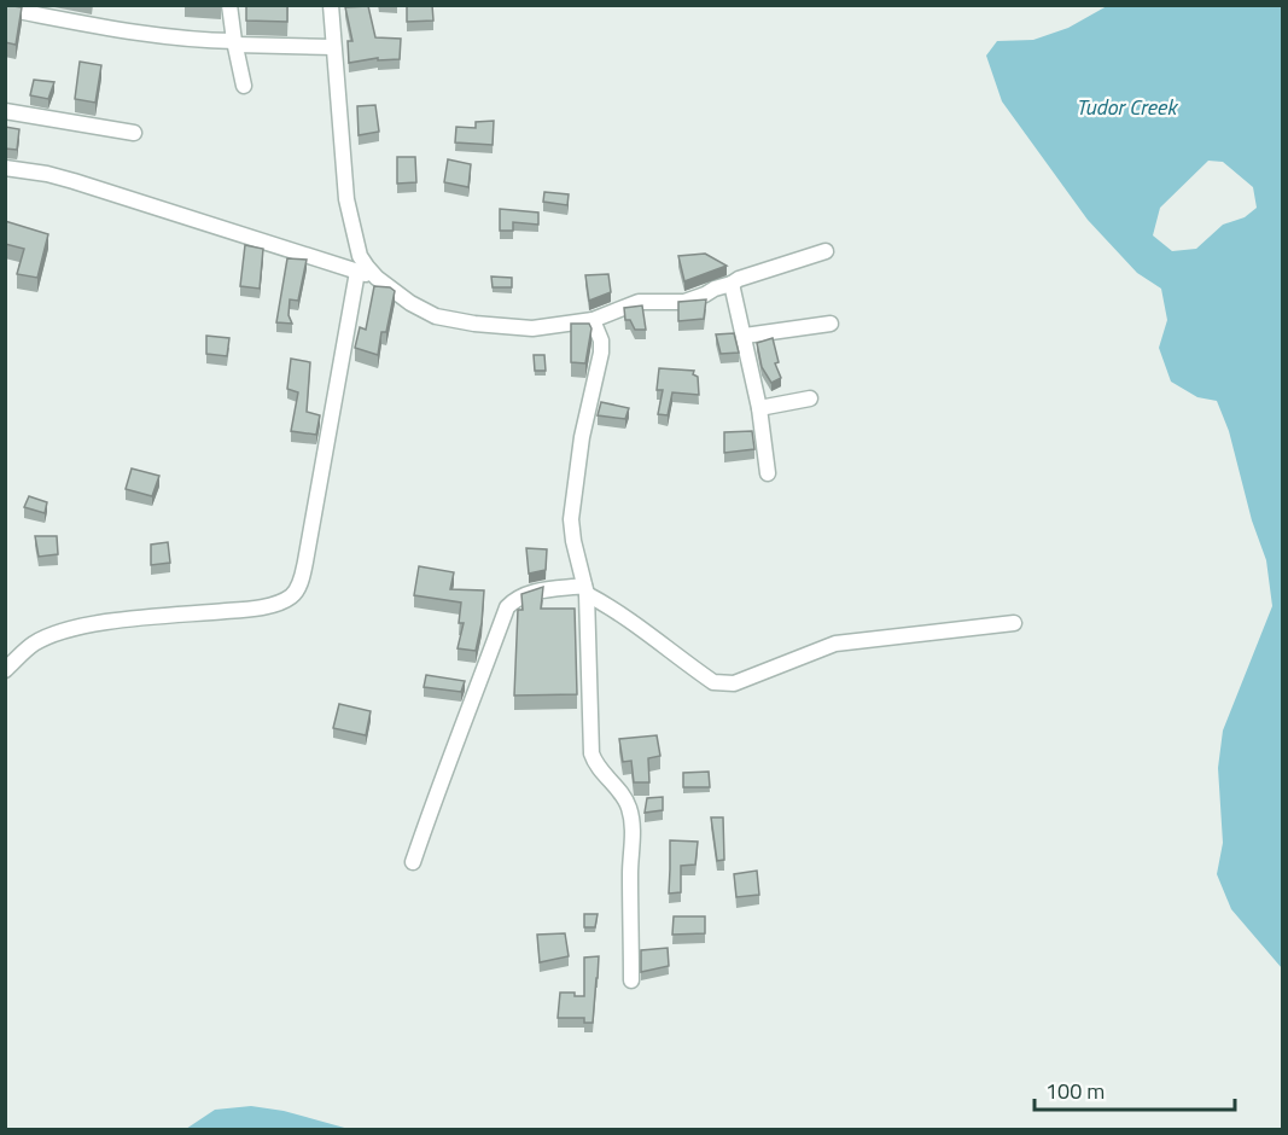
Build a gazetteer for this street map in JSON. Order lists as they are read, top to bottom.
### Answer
{
  "water": ["Tudor Creek"],
  "scale_bar": "100 m"
}
